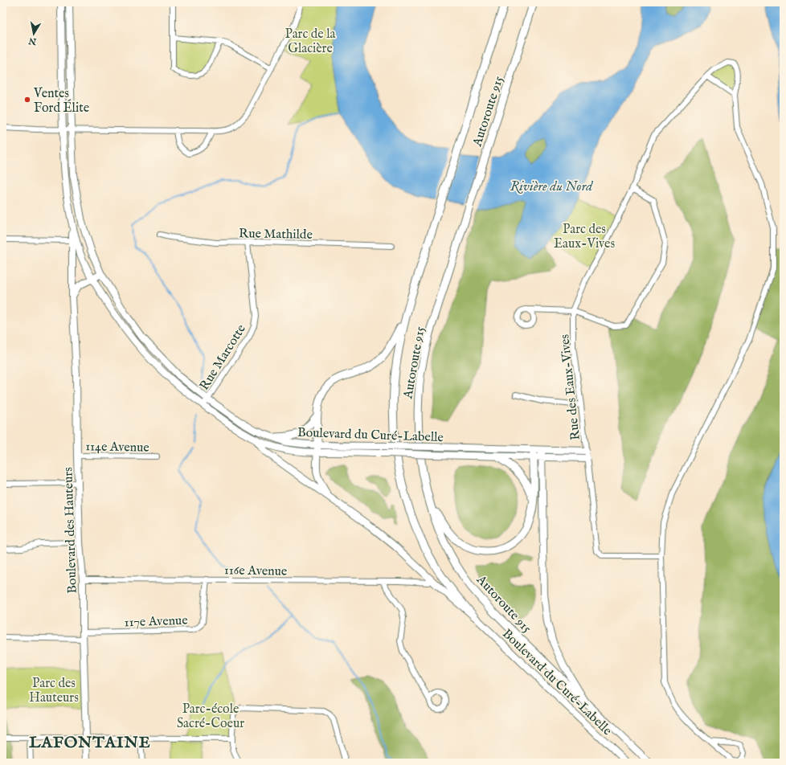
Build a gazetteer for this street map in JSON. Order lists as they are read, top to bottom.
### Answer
{
  "streets": {
    "highway": ["Autoroute 915"],
    "main road": ["Boulevard du Curé-Labelle", "Boulevard des Hauteurs"],
    "street": [
      "Rue Mathilde",
      "Rue Marcotte",
      "Rue des Eaux-Vives",
      "114e Avenue",
      "116e Avenue",
      "117e Avenue"
    ]
  },
  "crossings": [
    ["Autoroute 915", "Boulevard du Curé-Labelle"],
    ["Rue Mathilde", "Rue Marcotte"],
    ["Rue Marcotte", "Boulevard du Curé-Labelle"],
    ["Rue des Eaux-Vives", "Boulevard du Curé-Labelle"],
    ["Boulevard du Curé-Labelle", "Boulevard des Hauteurs"],
    ["Boulevard du Curé-Labelle", "116e Avenue"],
    ["114e Avenue", "Boulevard des Hauteurs"],
    ["Boulevard des Hauteurs", "116e Avenue"],
    ["Boulevard des Hauteurs", "117e Avenue"],
    ["116e Avenue", "117e Avenue"]
  ],
  "districts": ["LAFONTAINE"],
  "water": ["Rivière du Nord"],
  "parks": [
    "Parc de la Glacière",
    "Parc des Eaux-Vives",
    "Parc des Hauteurs",
    "Parc-école Sacré-Coeur"
  ],
  "places": ["Ventes Ford Élite"],
  "north": "bottom"
}
